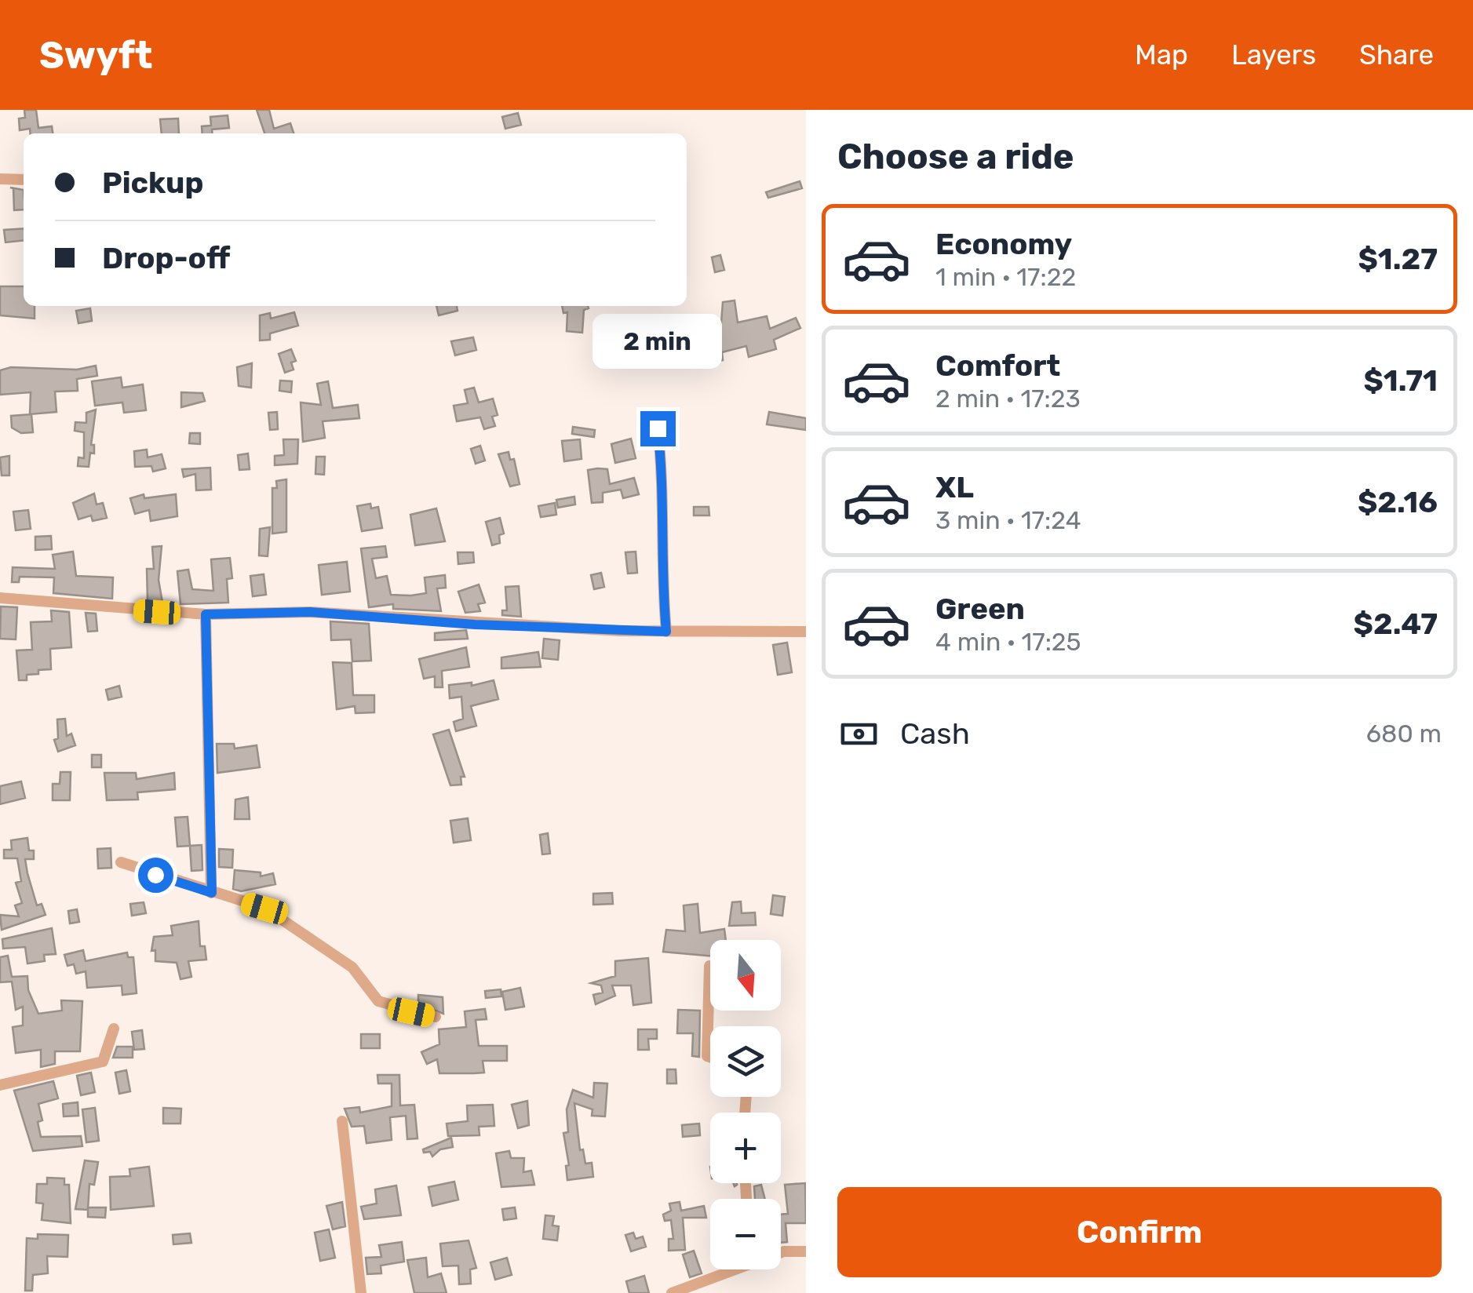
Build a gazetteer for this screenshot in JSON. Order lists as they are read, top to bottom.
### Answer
{
  "north": "bottom",
  "page": {
    "header": "Swyft",
    "nav": ["Map", "Layers", "Share"],
    "heading": "Choose a ride",
    "banner": ["Pickup", "Drop-off"],
    "list": [
      {
        "name": "Economy",
        "note": "1 min · 17:22",
        "value": "$1.27"
      },
      {
        "name": "Comfort",
        "note": "2 min · 17:23",
        "value": "$1.71"
      },
      {
        "name": "XL",
        "note": "3 min · 17:24",
        "value": "$2.16"
      },
      {
        "name": "Green",
        "note": "4 min · 17:25",
        "value": "$2.47"
      }
    ],
    "bubble": "2 min",
    "pay": ["Cash", "680 m"],
    "map_buttons": ["+", "−"],
    "buttons": "Confirm"
  }
}
